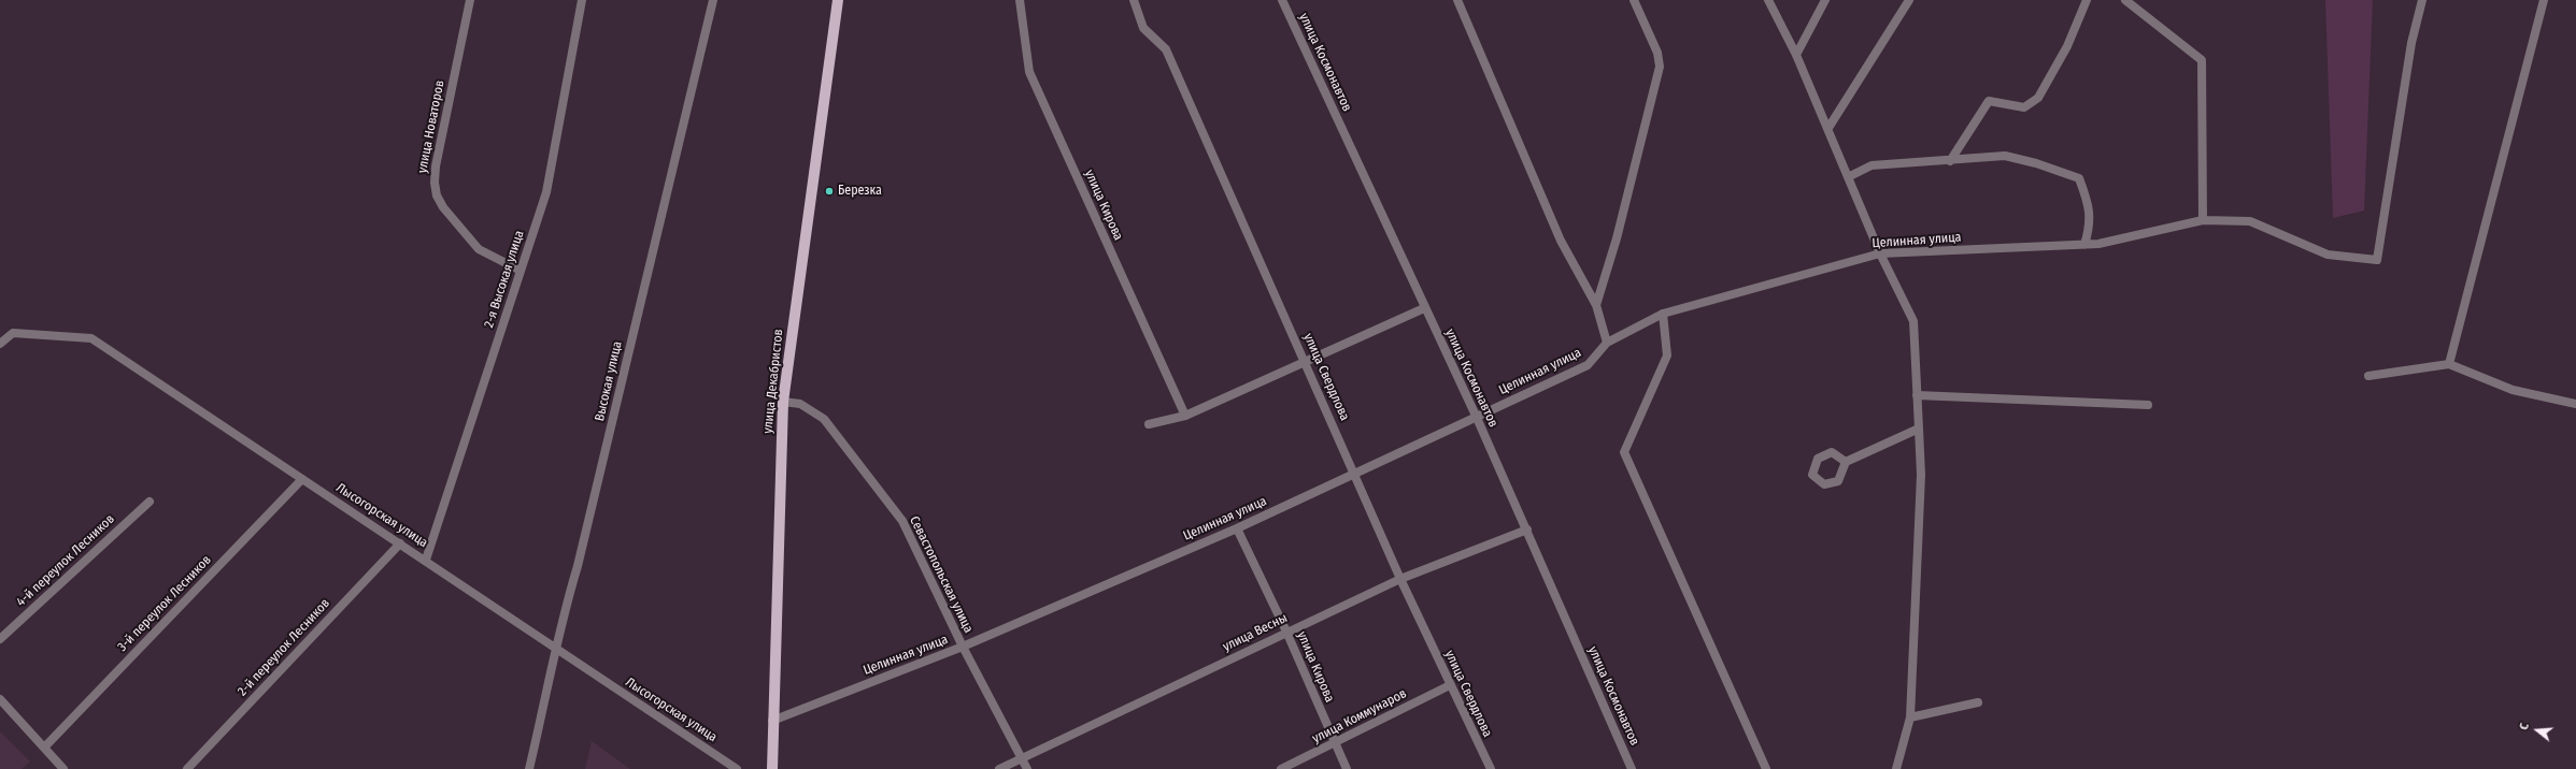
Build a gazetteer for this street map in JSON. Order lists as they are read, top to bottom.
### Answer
{
  "streets": {
    "main road": ["улица Декабристов"],
    "street": [
      "улица Космонавтов",
      "улица Новаторов",
      "улица Кирова",
      "Целинная улица",
      "2-я Высокая улица",
      "улица Свердлова",
      "Высокая улица",
      "Лысогорская улица",
      "4-й переулок Лесников",
      "Севастопольская улица",
      "3-й переулок Лесников",
      "улица Весны",
      "2-й переулок Лесников",
      "улица Коммунаров"
    ]
  },
  "crossings": [
    ["улица Космонавтов", "Целинная улица"],
    ["улица Космонавтов", "улица Весны"],
    ["улица Новаторов", "2-я Высокая улица"],
    ["улица Кирова", "Целинная улица"],
    ["улица Кирова", "улица Весны"],
    ["улица Кирова", "улица Коммунаров"],
    ["Целинная улица", "улица Свердлова"],
    ["Целинная улица", "улица Декабристов"],
    ["Целинная улица", "Севастопольская улица"],
    ["2-я Высокая улица", "Лысогорская улица"],
    ["улица Свердлова", "улица Весны"],
    ["улица Свердлова", "улица Коммунаров"],
    ["Высокая улица", "Лысогорская улица"],
    ["улица Декабристов", "Севастопольская улица"],
    ["Лысогорская улица", "3-й переулок Лесников"],
    ["Лысогорская улица", "2-й переулок Лесников"],
    ["Севастопольская улица", "улица Весны"]
  ],
  "places": ["Березка"],
  "north": "left"
}
